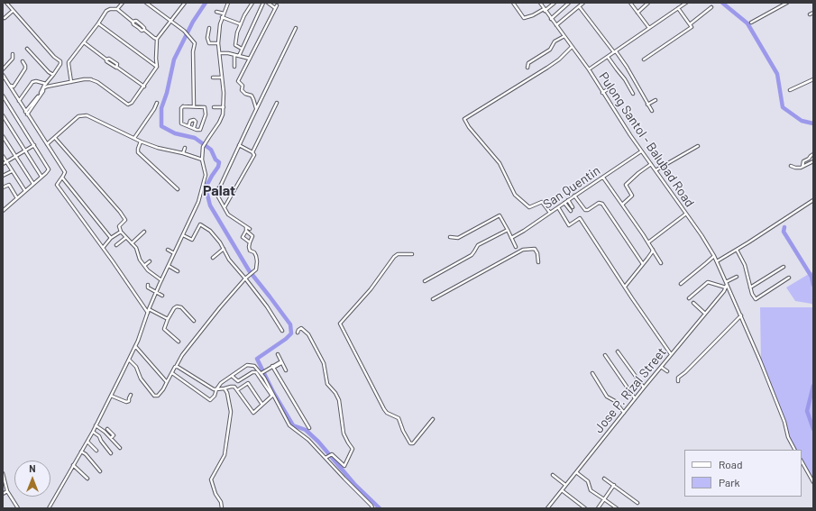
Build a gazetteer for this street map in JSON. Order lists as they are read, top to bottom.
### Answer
{
  "streets": {
    "street": ["Pulong Santol - Balubad Road", "San Quentin", "Jose P. Rizal Street"]
  },
  "crossings": [
    ["Pulong Santol - Balubad Road", "San Quentin"],
    ["Pulong Santol - Balubad Road", "Jose P. Rizal Street"]
  ],
  "districts": ["Palat"],
  "legend": ["Road", "Park"],
  "north": "top"
}
